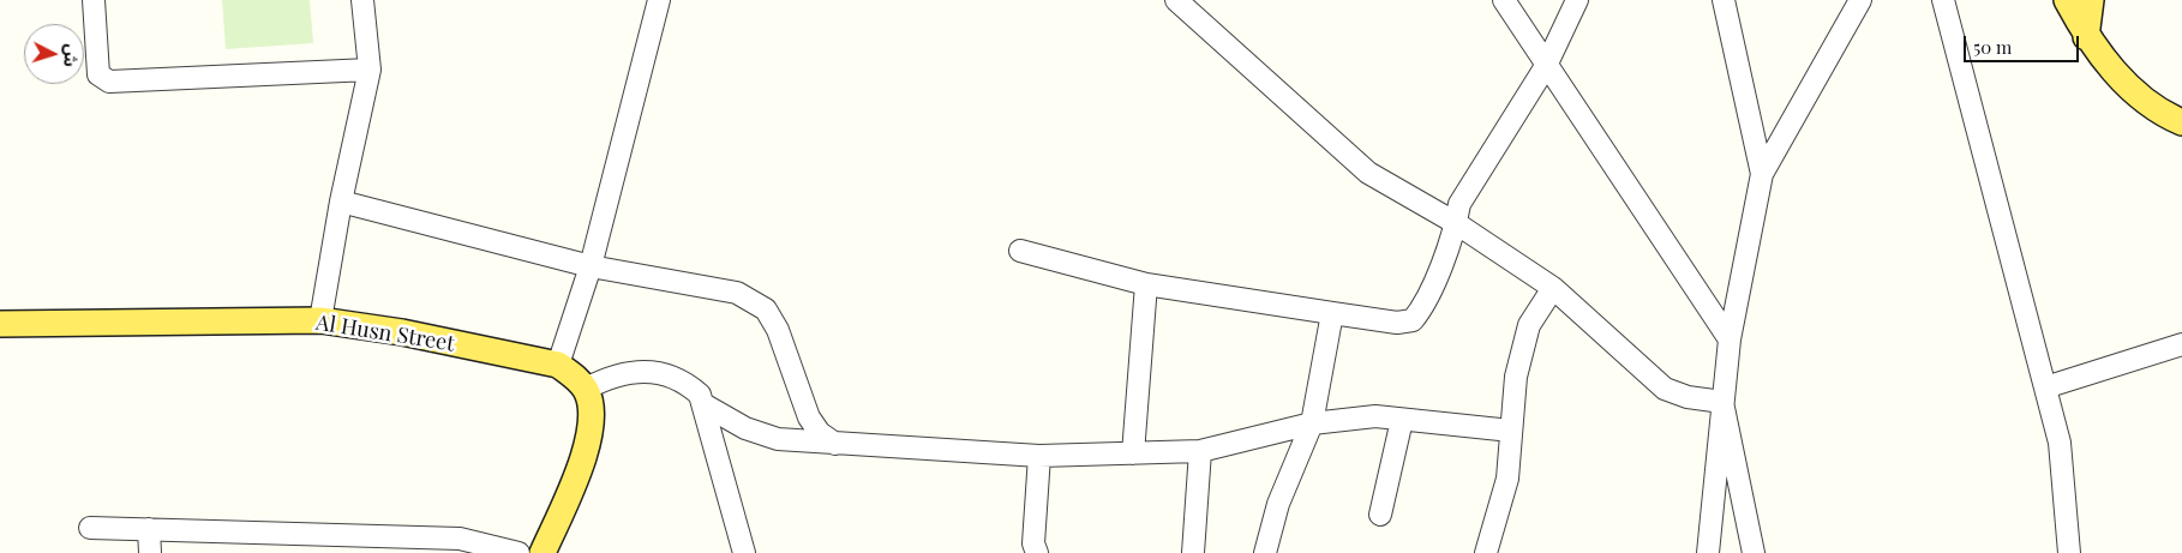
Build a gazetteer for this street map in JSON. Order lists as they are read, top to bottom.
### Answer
{
  "streets": {
    "main road": ["Al Husn Street"]
  },
  "scale_bar": "50 m",
  "north": "right"
}
